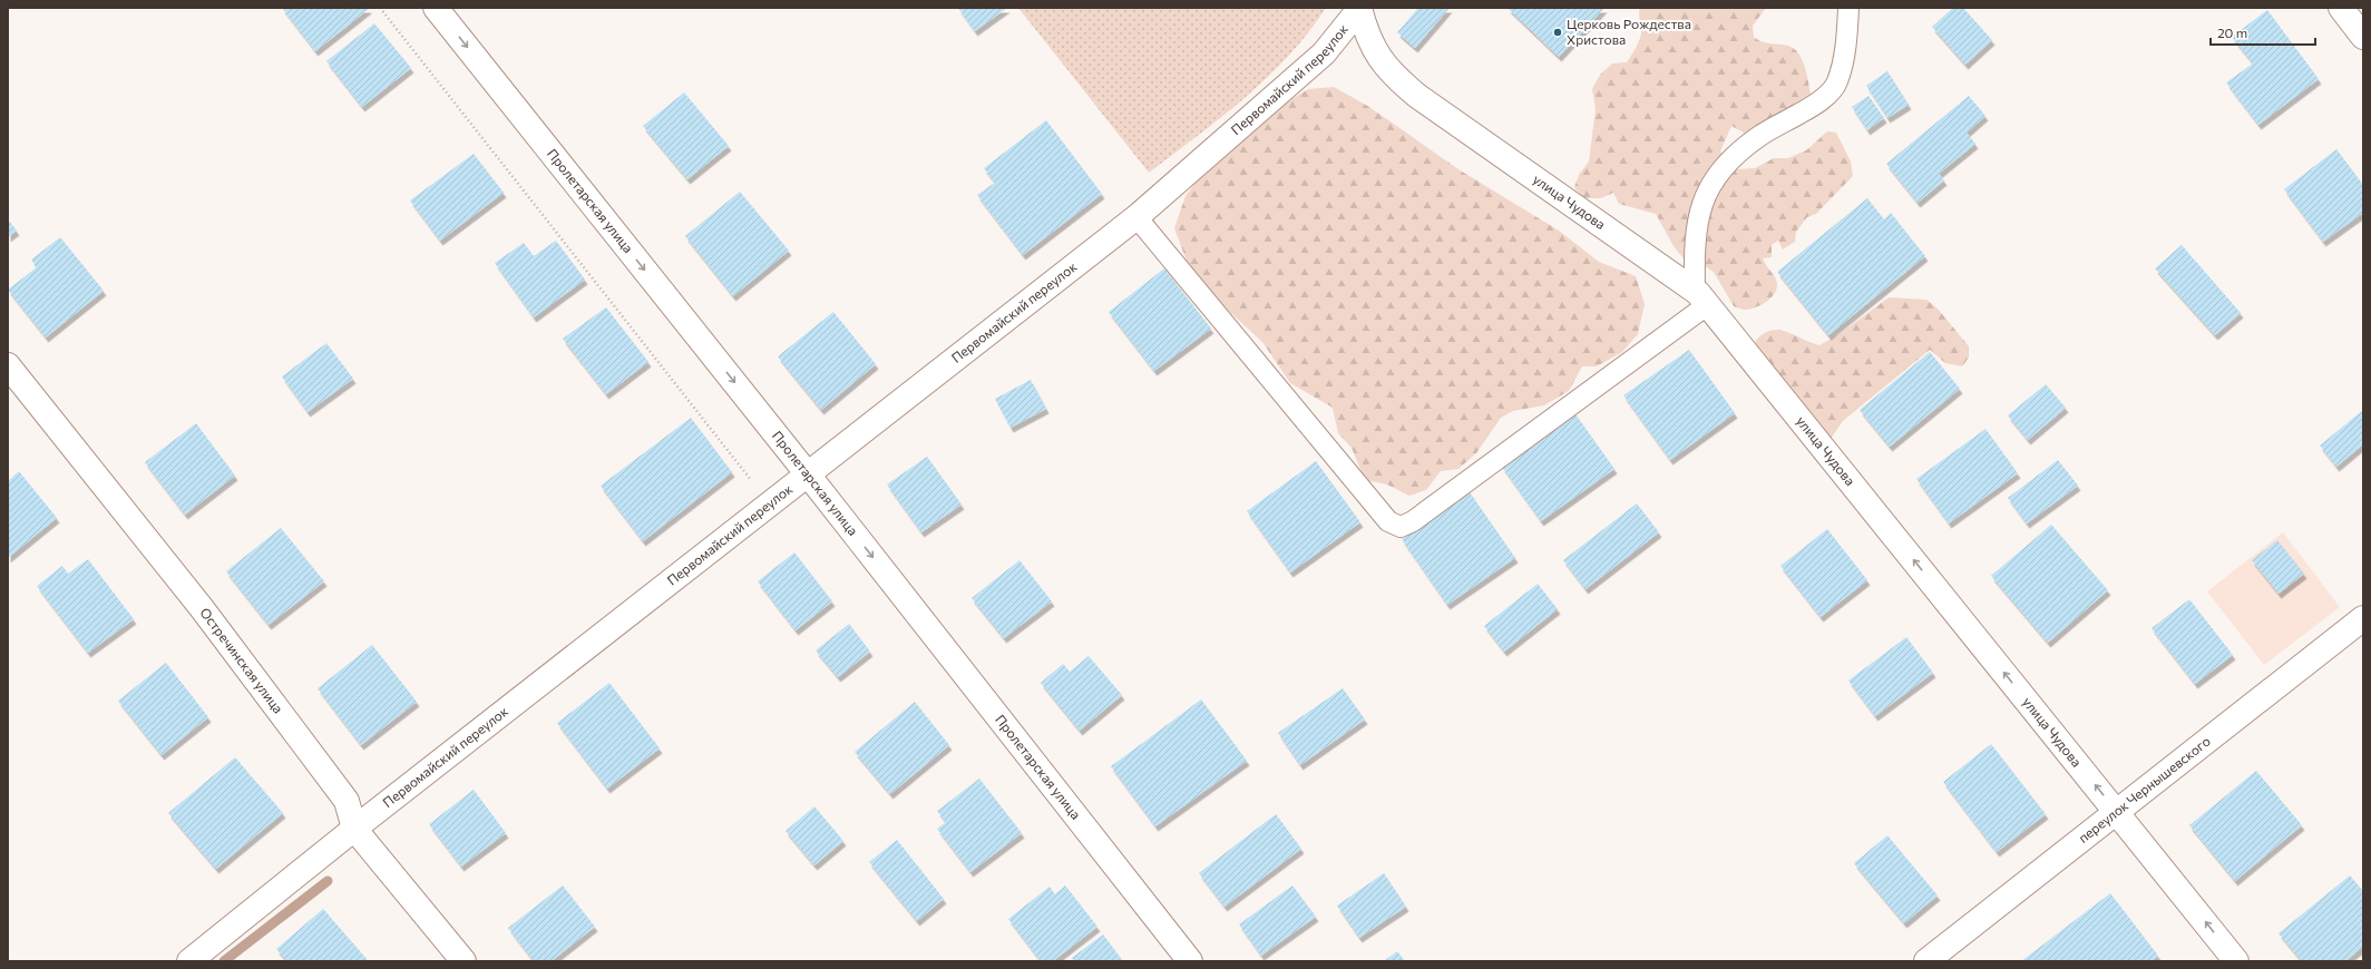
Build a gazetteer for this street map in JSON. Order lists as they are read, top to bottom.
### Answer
{
  "streets": {
    "street": [
      "Первомайский переулок",
      "Пролетарская улица",
      "улица Чудова",
      "Остречинская улица",
      "переулок Чернышевского"
    ]
  },
  "crossings": [
    ["Первомайский переулок", "Пролетарская улица"],
    ["Первомайский переулок", "улица Чудова"],
    ["Первомайский переулок", "Остречинская улица"],
    ["улица Чудова", "переулок Чернышевского"]
  ],
  "one_way": ["Пролетарская улица", "улица Чудова"],
  "places": ["Церковь Рождества Христова"],
  "scale_bar": "20 m"
}
